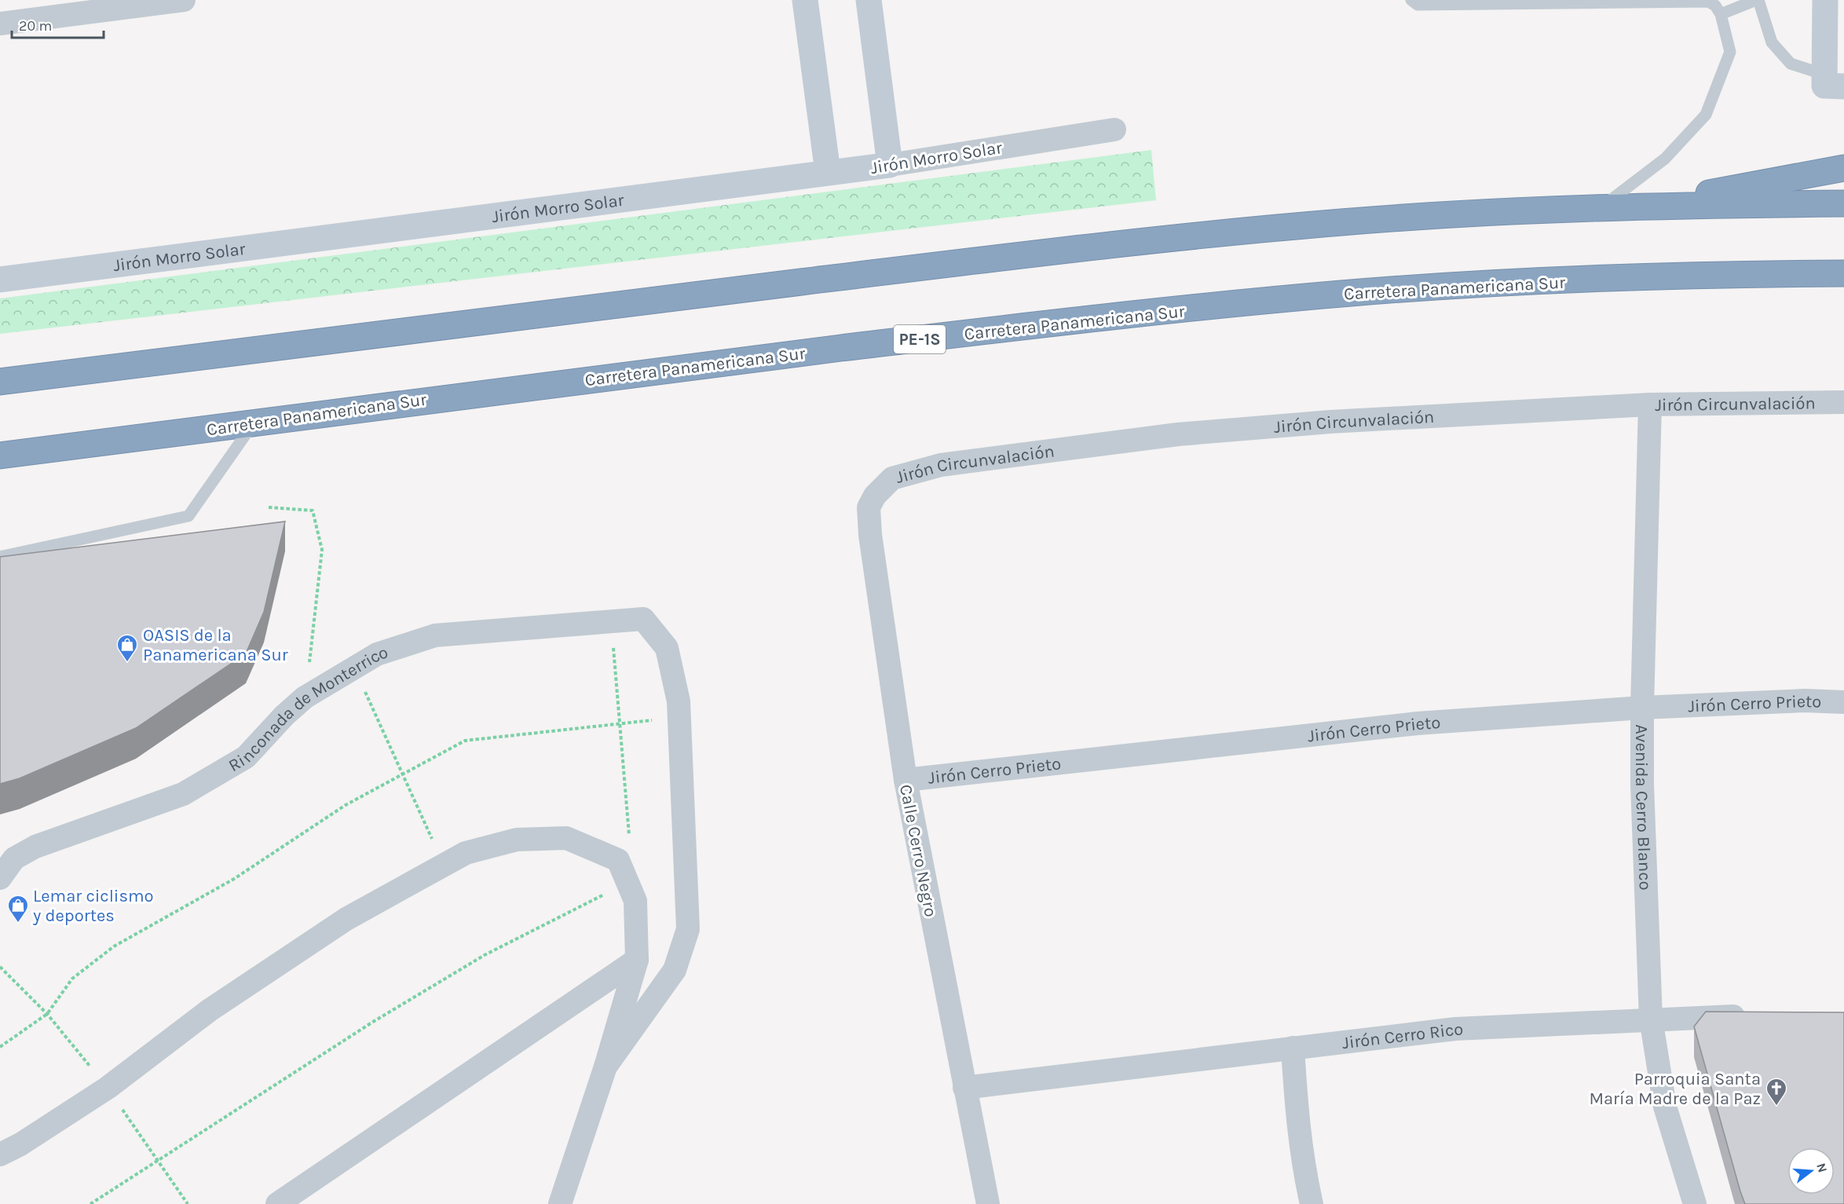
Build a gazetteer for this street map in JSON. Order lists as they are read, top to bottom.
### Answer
{
  "streets": {
    "highway": ["Carretera Panamericana Sur", "PE-1S"],
    "street": [
      "Jirón Morro Solar",
      "Jirón Circunvalación",
      "Jirón Cerro Prieto",
      "Rinconada de Monterrico",
      "Avenida Cerro Blanco",
      "Calle Cerro Negro",
      "Jirón Cerro Rico"
    ]
  },
  "crossings": [
    ["Jirón Circunvalación", "Avenida Cerro Blanco"],
    ["Jirón Circunvalación", "Calle Cerro Negro"],
    ["Jirón Cerro Prieto", "Avenida Cerro Blanco"],
    ["Jirón Cerro Prieto", "Calle Cerro Negro"],
    ["Avenida Cerro Blanco", "Jirón Cerro Rico"],
    ["Calle Cerro Negro", "Jirón Cerro Rico"]
  ],
  "places": {
    "shop": ["OASIS de la Panamericana Sur", "Lemar ciclismo y deportes"],
    "church": ["Parroquia Santa María Madre de la Paz"]
  },
  "scale_bar": "20 m",
  "north": "right"
}
